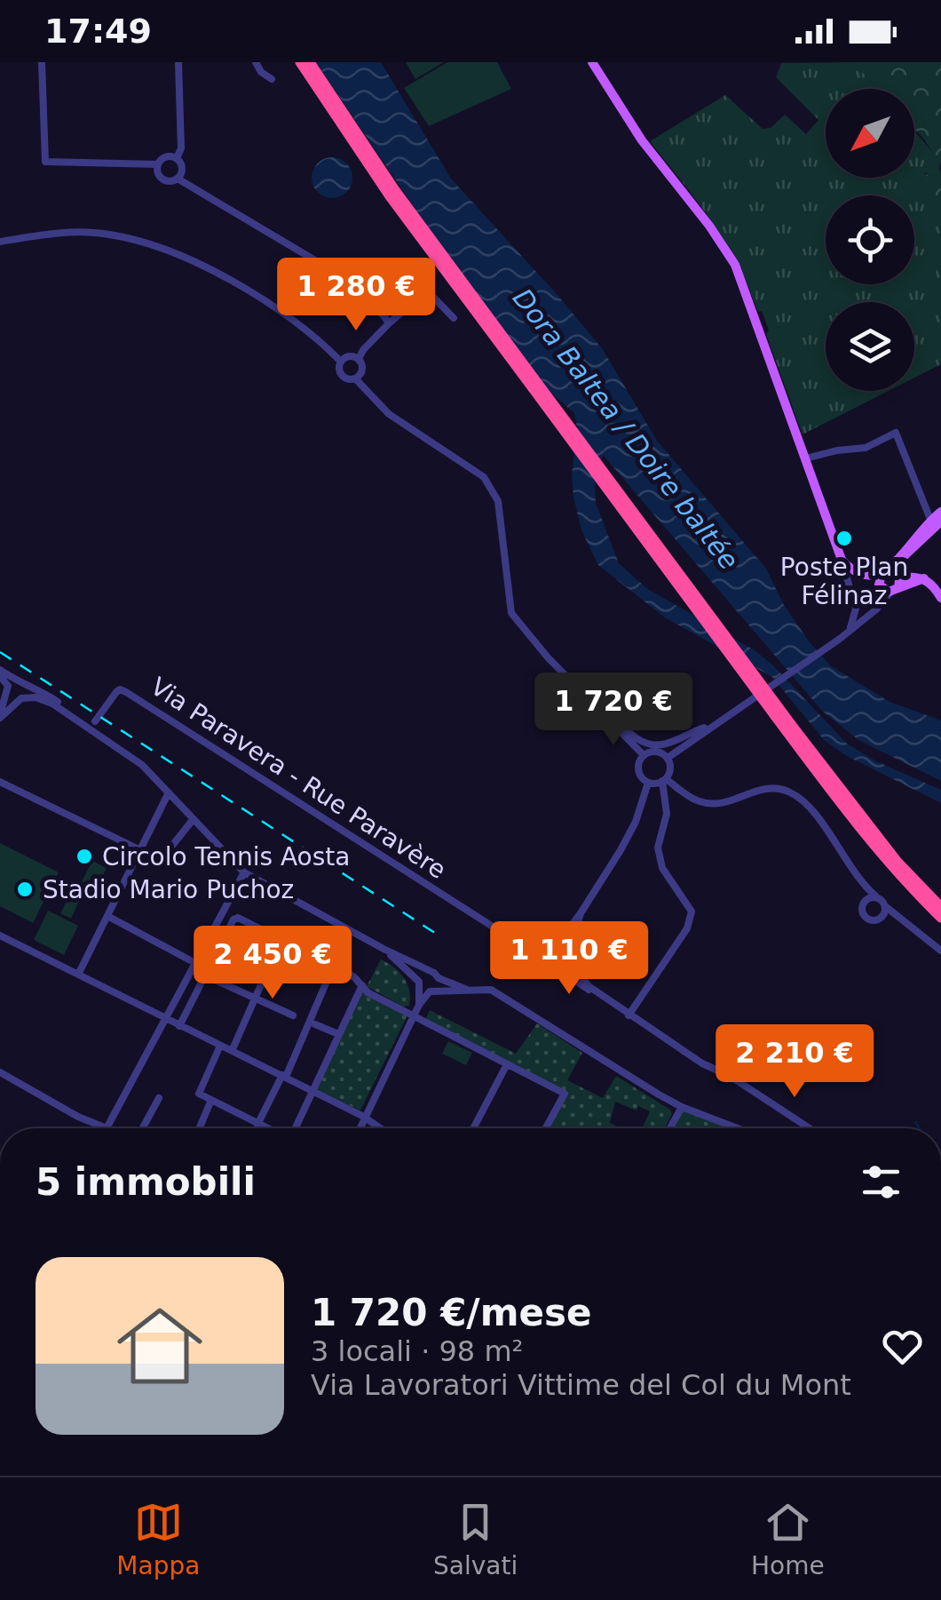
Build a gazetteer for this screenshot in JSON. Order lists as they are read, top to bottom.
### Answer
{
  "streets": {
    "street": ["Via Paravera - Rue Paravère"]
  },
  "water": ["Dora Baltea / Doire baltée"],
  "places": ["Poste Plan Félinaz", "Circolo Tennis Aosta", "Stadio Mario Puchoz"],
  "north": "bottom left",
  "page": {
    "status": "17:49",
    "price": [
      "1 280 €",
      "1 720 €",
      "1 110 €",
      "2 450 €",
      "2 210 €"
    ],
    "heading": "5 immobili",
    "list": [
      {
        "name": "1 720 €/mese",
        "note": "3 locali · 98 m² · Via Lavoratori Vittime del Col du Mont"
      }
    ],
    "tabs": ["Mappa", "Salvati", "Home"]
  }
}
